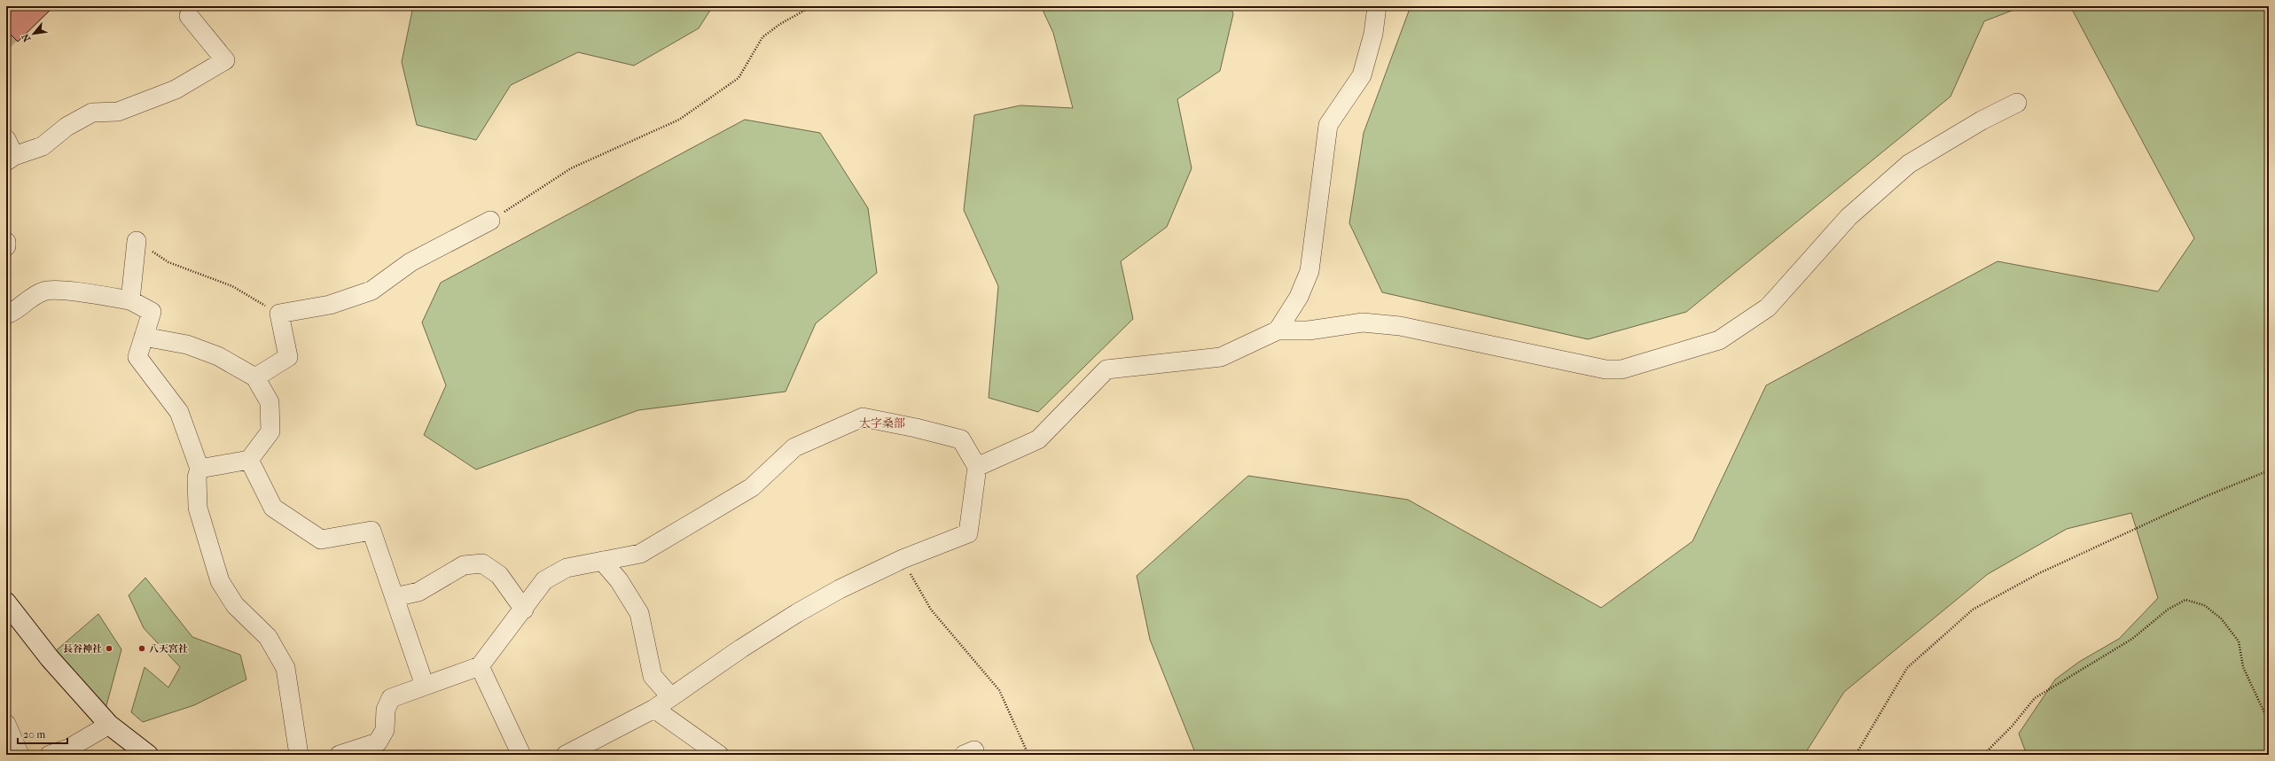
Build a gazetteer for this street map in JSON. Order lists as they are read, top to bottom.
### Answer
{
  "districts": ["大字桑部"],
  "places": ["長谷神社", "八天宮社"],
  "scale_bar": "20 m",
  "north": "bottom left"
}
